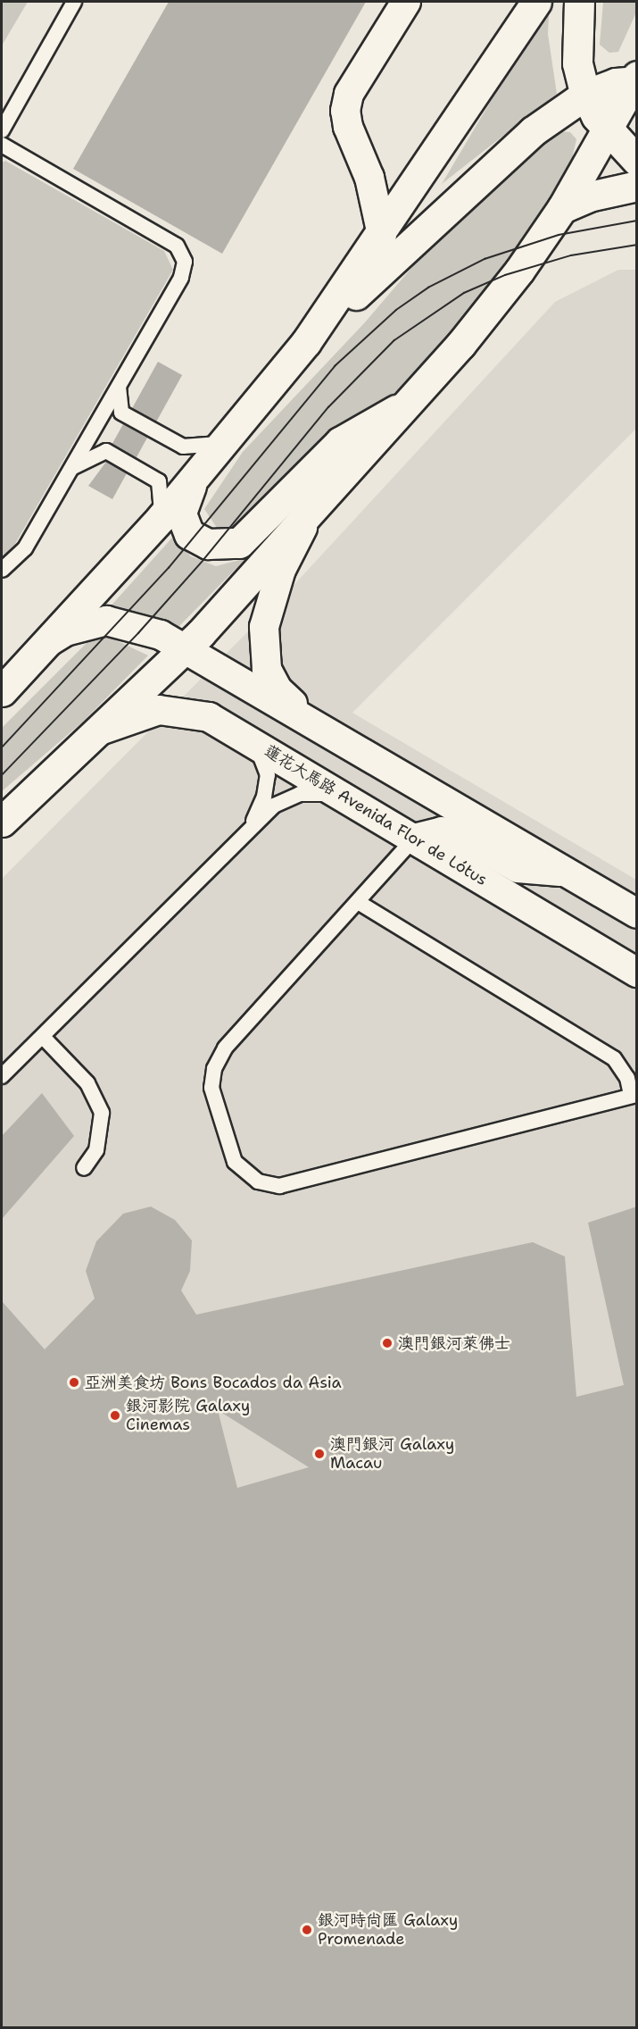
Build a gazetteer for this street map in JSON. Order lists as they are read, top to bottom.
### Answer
{
  "streets": {
    "street": ["蓮花大馬路 Avenida Flor de Lótus"]
  },
  "places": [
    "澳門銀河萊佛士",
    "亞洲美食坊 Bons Bocados da Asia",
    "銀河影院 Galaxy Cinemas",
    "澳門銀河 Galaxy Macau",
    "銀河時尚匯 Galaxy Promenade"
  ]
}
